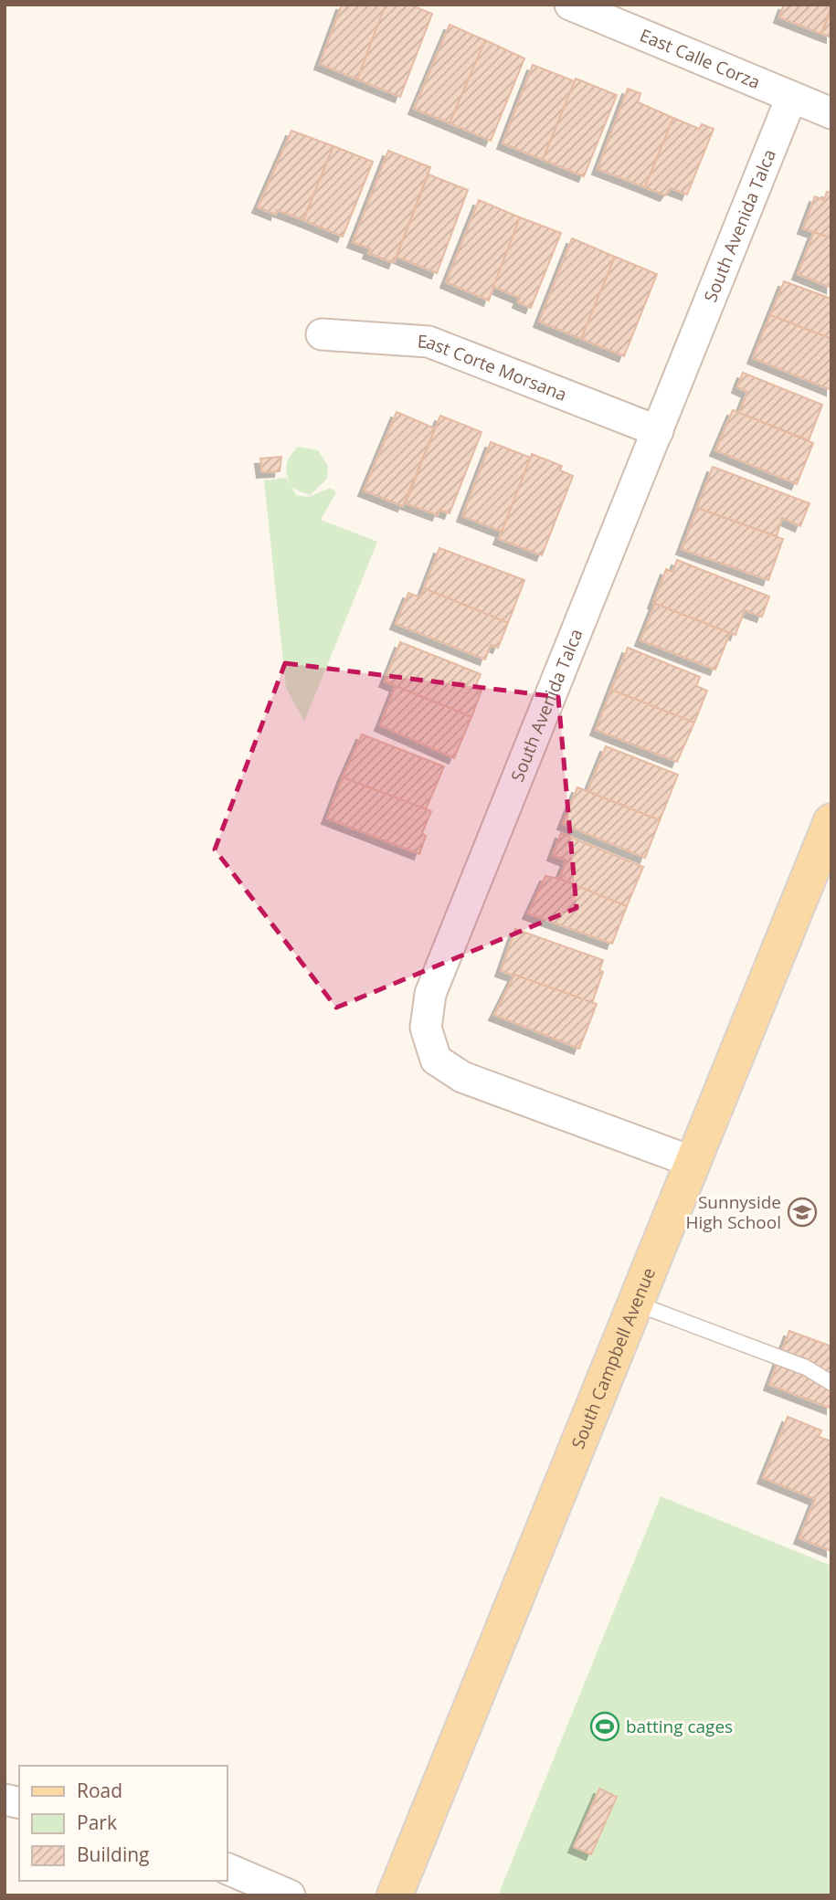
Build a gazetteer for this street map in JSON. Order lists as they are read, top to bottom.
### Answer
{
  "streets": {
    "main road": ["South Campbell Avenue"],
    "street": ["East Calle Corza", "South Avenida Talca", "East Corte Morsana"]
  },
  "crossings": [
    ["East Calle Corza", "South Avenida Talca"],
    ["South Avenida Talca", "East Corte Morsana"],
    ["South Avenida Talca", "South Campbell Avenue"]
  ],
  "places": {
    "school or university": ["Sunnyside High School"],
    "sports": ["batting cages"]
  },
  "legend": ["Road", "Park", "Building"]
}
